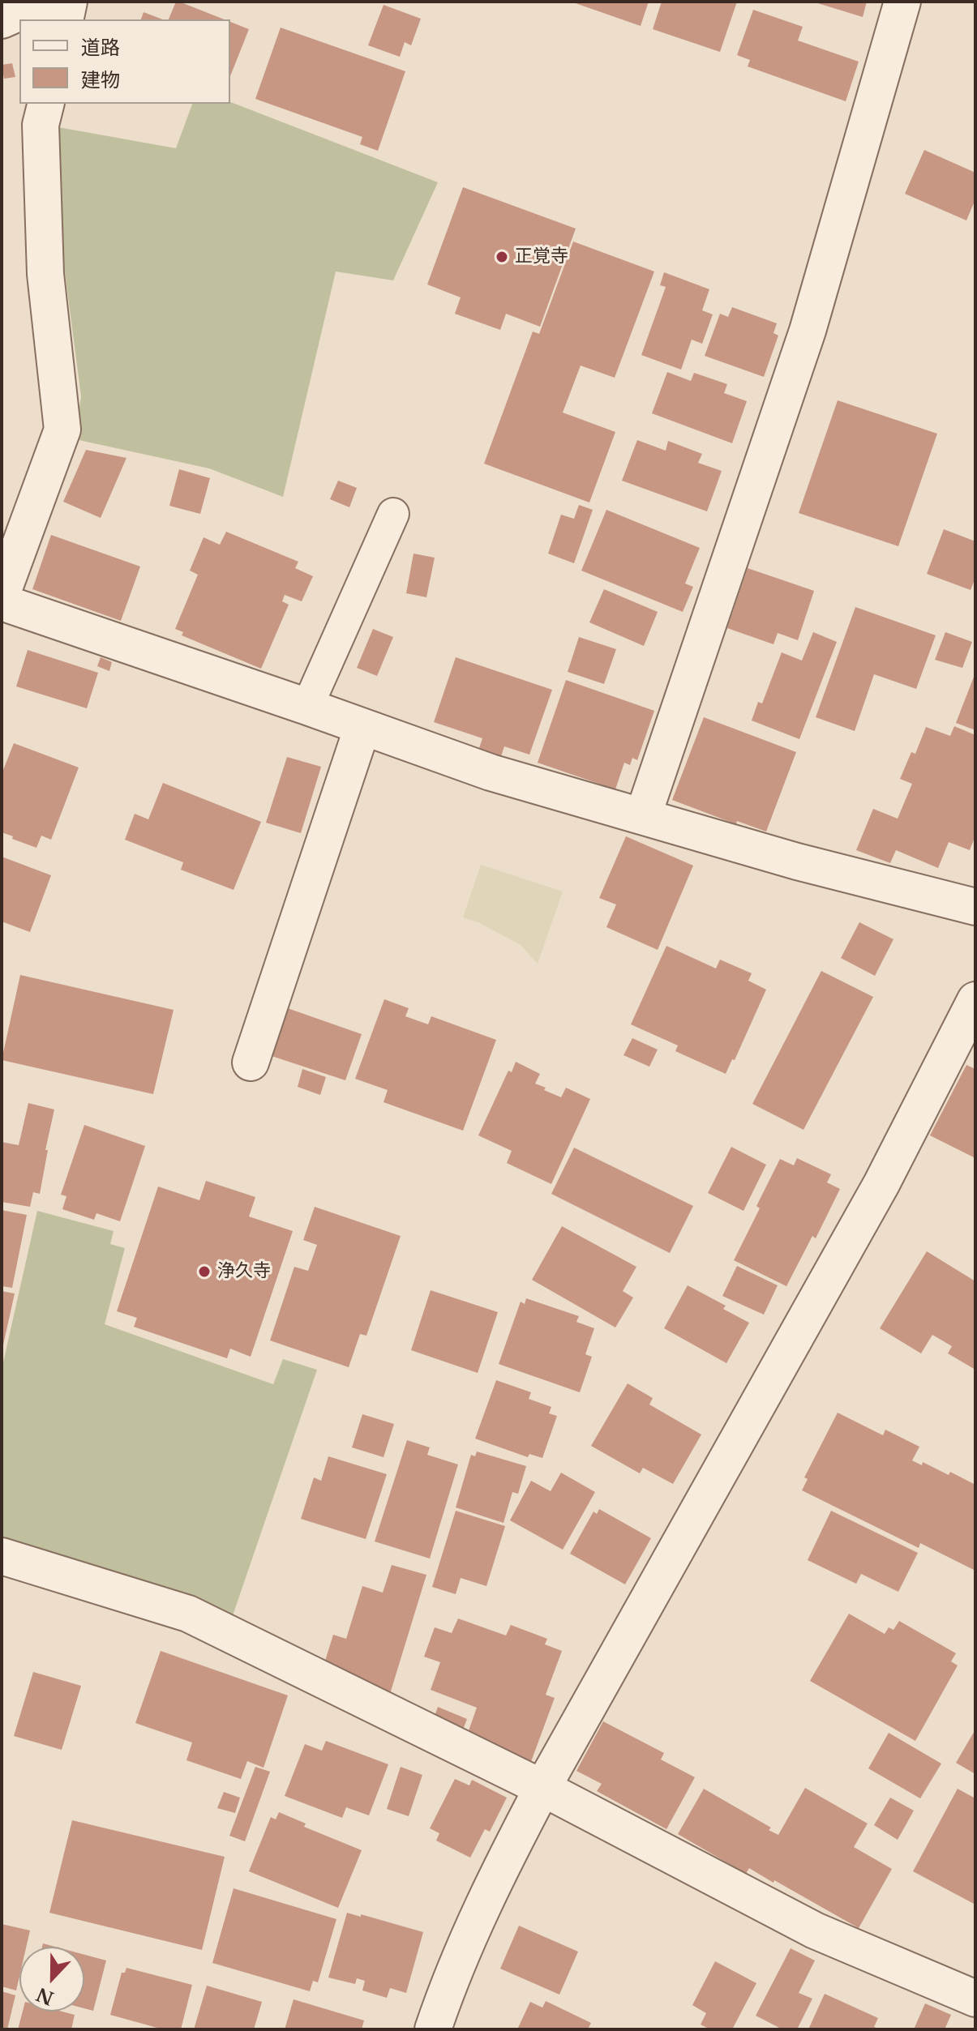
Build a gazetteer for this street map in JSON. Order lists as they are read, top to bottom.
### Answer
{
  "places": ["正覚寺", "浄久寺"],
  "legend": ["道路", "建物"],
  "north": "bottom"
}
